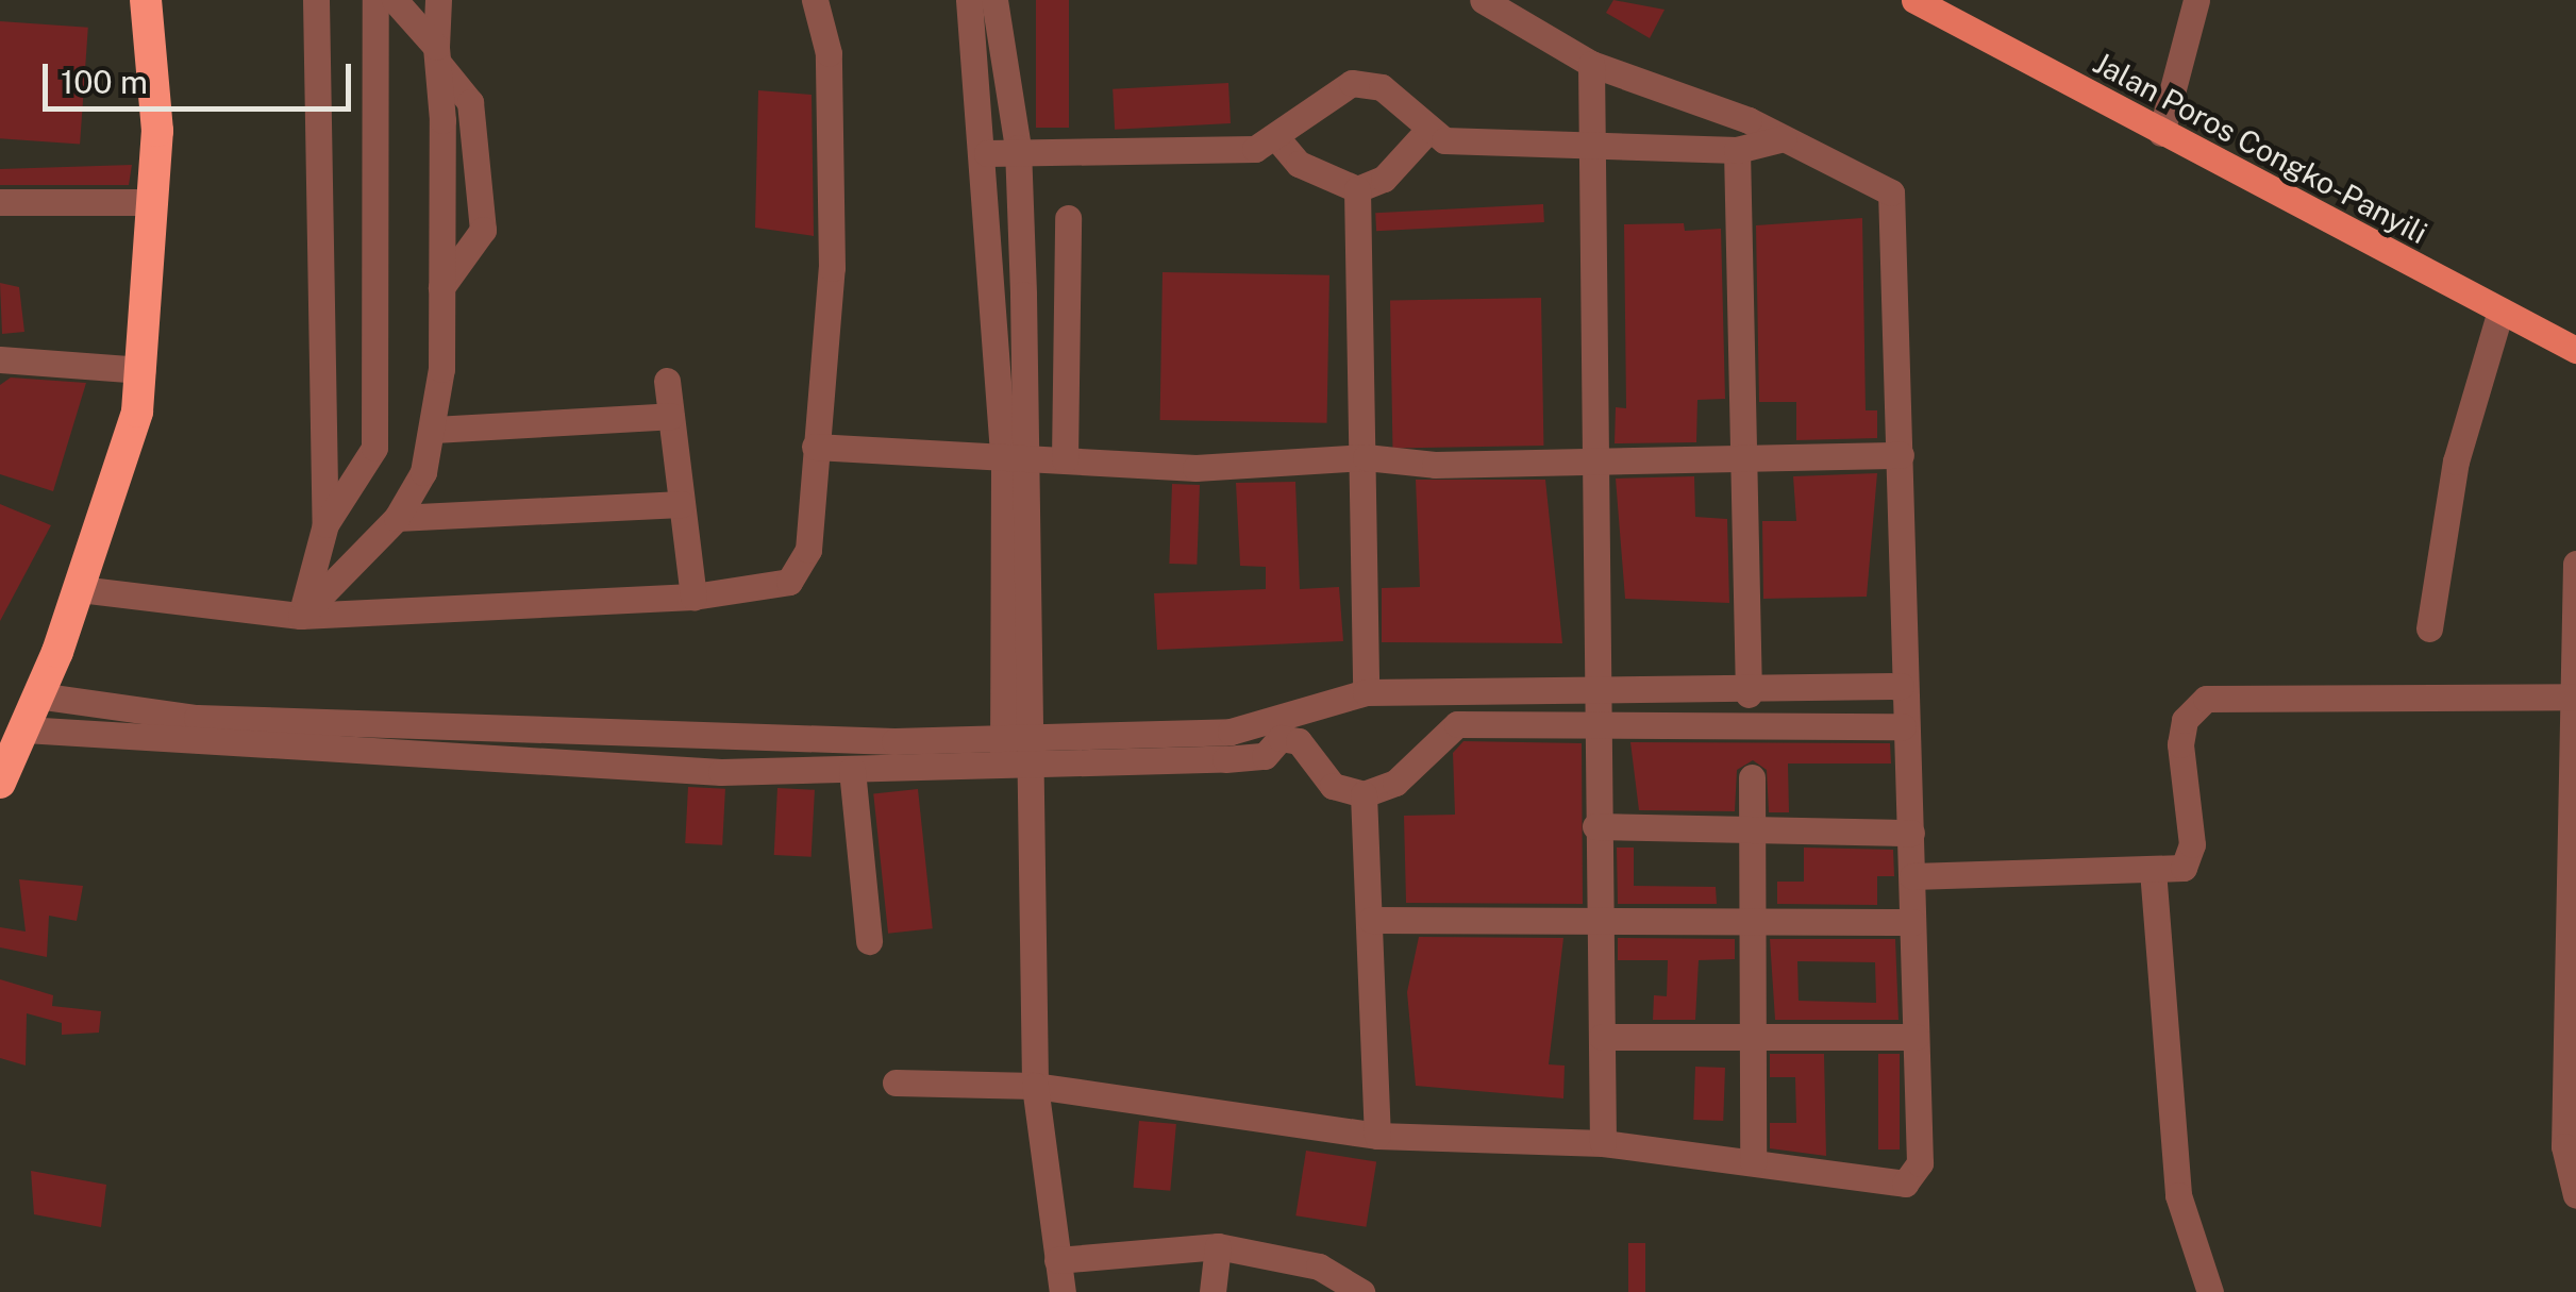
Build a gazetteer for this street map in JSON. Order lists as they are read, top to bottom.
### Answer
{
  "streets": {
    "main road": ["Jalan Poros Congko-Panyili"]
  },
  "scale_bar": "100 m"
}
